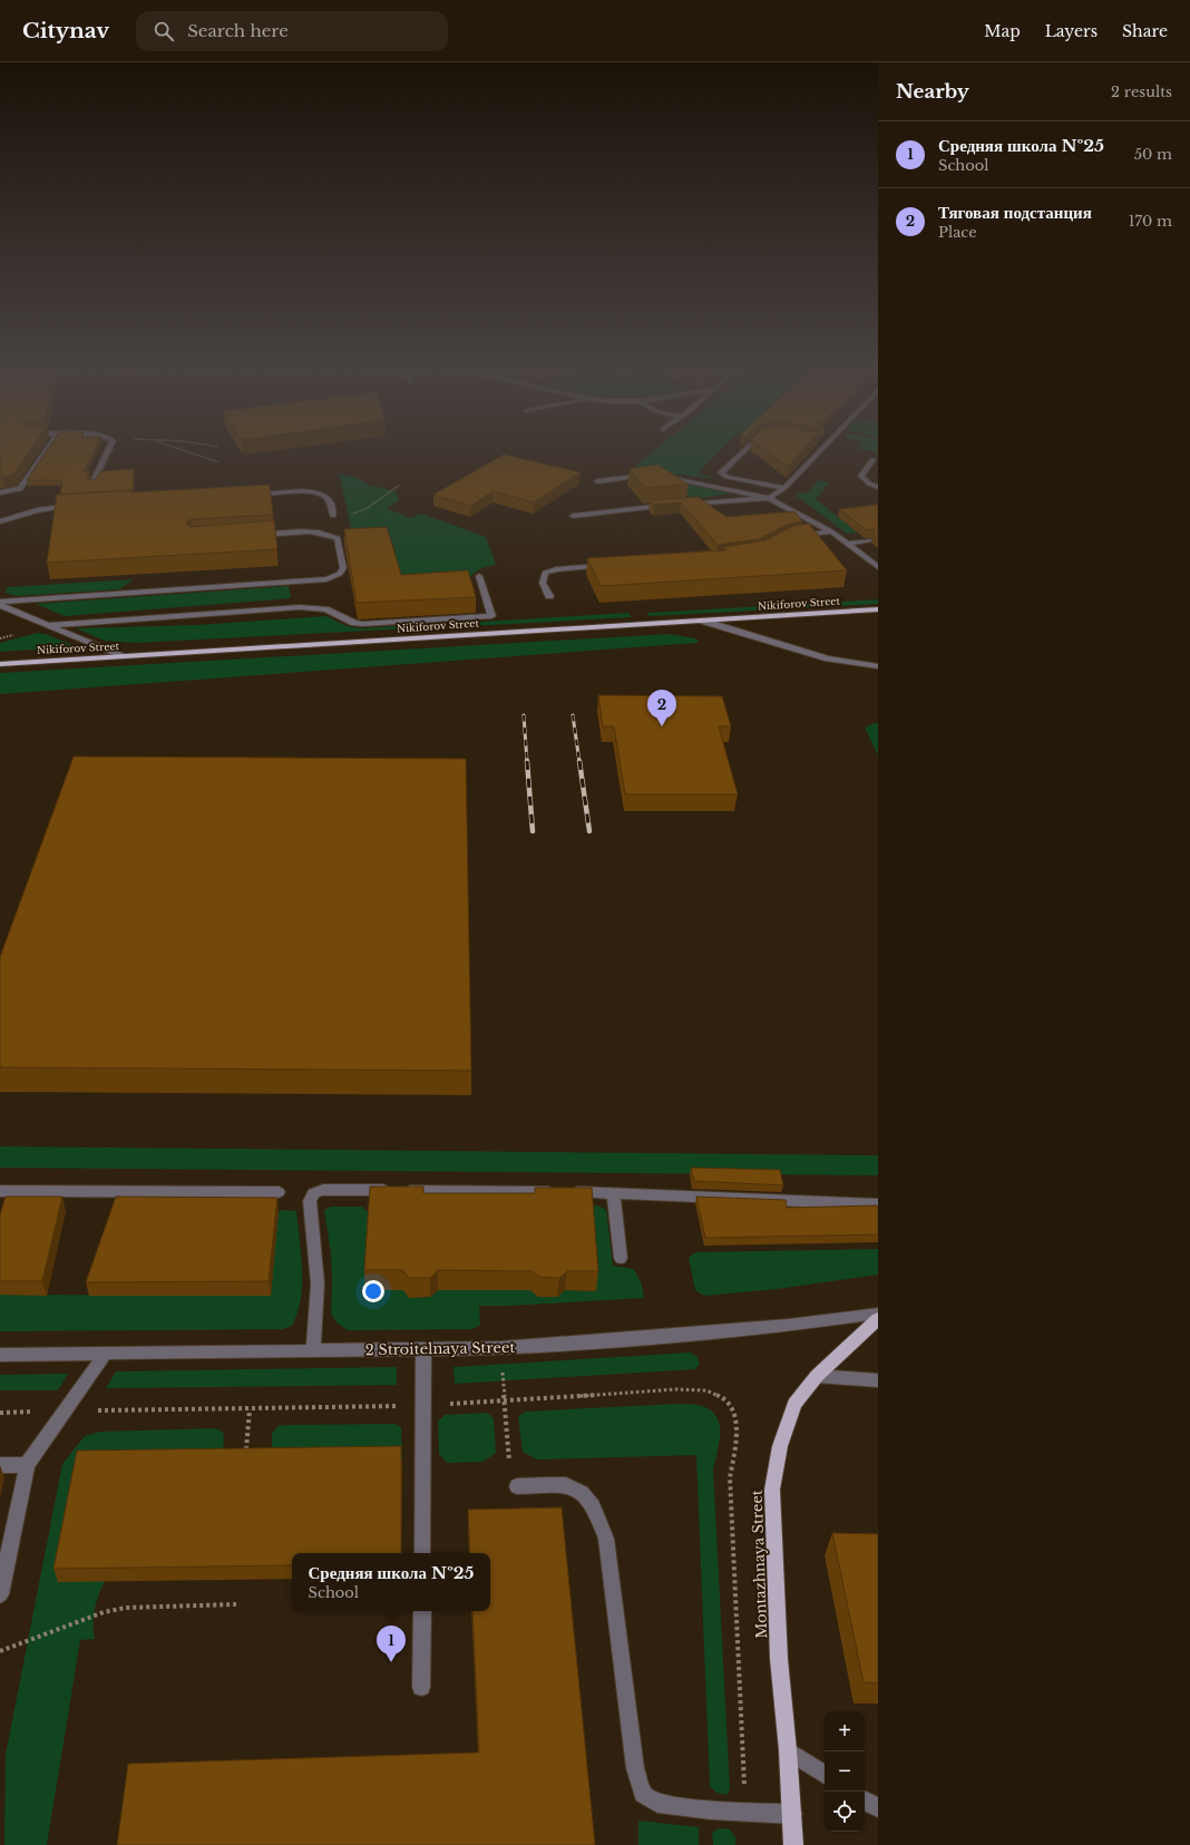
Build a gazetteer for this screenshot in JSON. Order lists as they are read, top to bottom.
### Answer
{
  "streets": {
    "main road": ["Nikiforov Street", "Montazhnaya Street"],
    "street": ["2 Stroitelnaya Street"]
  },
  "page": {
    "header": "Citynav",
    "search": "Search here",
    "nav": ["Map", "Layers", "Share"],
    "heading": ["Nearby", "2 results"],
    "list": [
      {
        "mark": "1",
        "name": "Средняя школа №25",
        "note": "School",
        "value": "50 m"
      },
      {
        "mark": "2",
        "name": "Тяговая подстанция",
        "note": "Place",
        "value": "170 m"
      }
    ],
    "pins": ["2", "1"],
    "popup": ["Средняя школа №25", "School"],
    "map_buttons": ["+", "−"]
  }
}
